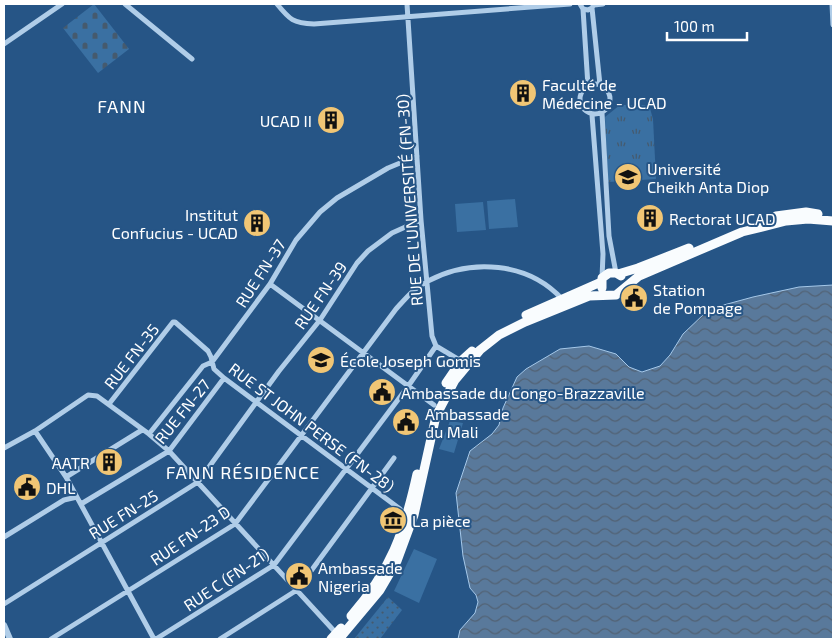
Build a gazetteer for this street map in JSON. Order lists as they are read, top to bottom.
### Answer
{
  "streets": {
    "street": [
      "RUE DE L'UNIVERSITÉ (FN-30)",
      "RUE FN-37",
      "RUE FN-39",
      "RUE FN-35",
      "RUE FN-27",
      "RUE ST JOHN PERSE (FN-28)",
      "RUE FN-25",
      "RUE FN-23 D",
      "RUE C (FN-21)"
    ]
  },
  "crossings": [
    ["RUE DE L'UNIVERSITÉ (FN-30)", "RUE FN-37"],
    ["RUE DE L'UNIVERSITÉ (FN-30)", "RUE FN-39"],
    ["RUE DE L'UNIVERSITÉ (FN-30)", "RUE FN-23 D"],
    ["RUE FN-37", "RUE ST JOHN PERSE (FN-28)"],
    ["RUE FN-39", "RUE ST JOHN PERSE (FN-28)"],
    ["RUE FN-39", "RUE FN-25"],
    ["RUE FN-35", "RUE ST JOHN PERSE (FN-28)"],
    ["RUE FN-27", "RUE ST JOHN PERSE (FN-28)"],
    ["RUE ST JOHN PERSE (FN-28)", "RUE FN-25"],
    ["RUE ST JOHN PERSE (FN-28)", "RUE FN-23 D"],
    ["RUE ST JOHN PERSE (FN-28)", "RUE C (FN-21)"]
  ],
  "districts": ["FANN", "FANN RÉSIDENCE"],
  "places": {
    "building": [
      "Faculté de Médecine - UCAD",
      "UCAD II",
      "Rectorat UCAD",
      "Institut Confucius - UCAD",
      "AATR"
    ],
    "school or university": ["Université Cheikh Anta Diop", "École Joseph Gomis"],
    "public building": [
      "Station de Pompage",
      "Ambassade du Congo-Brazzaville",
      "Ambassade du Mali",
      "DHL",
      "Ambassade Nigeria"
    ],
    "museum": ["La pièce"]
  },
  "scale_bar": "100 m"
}
